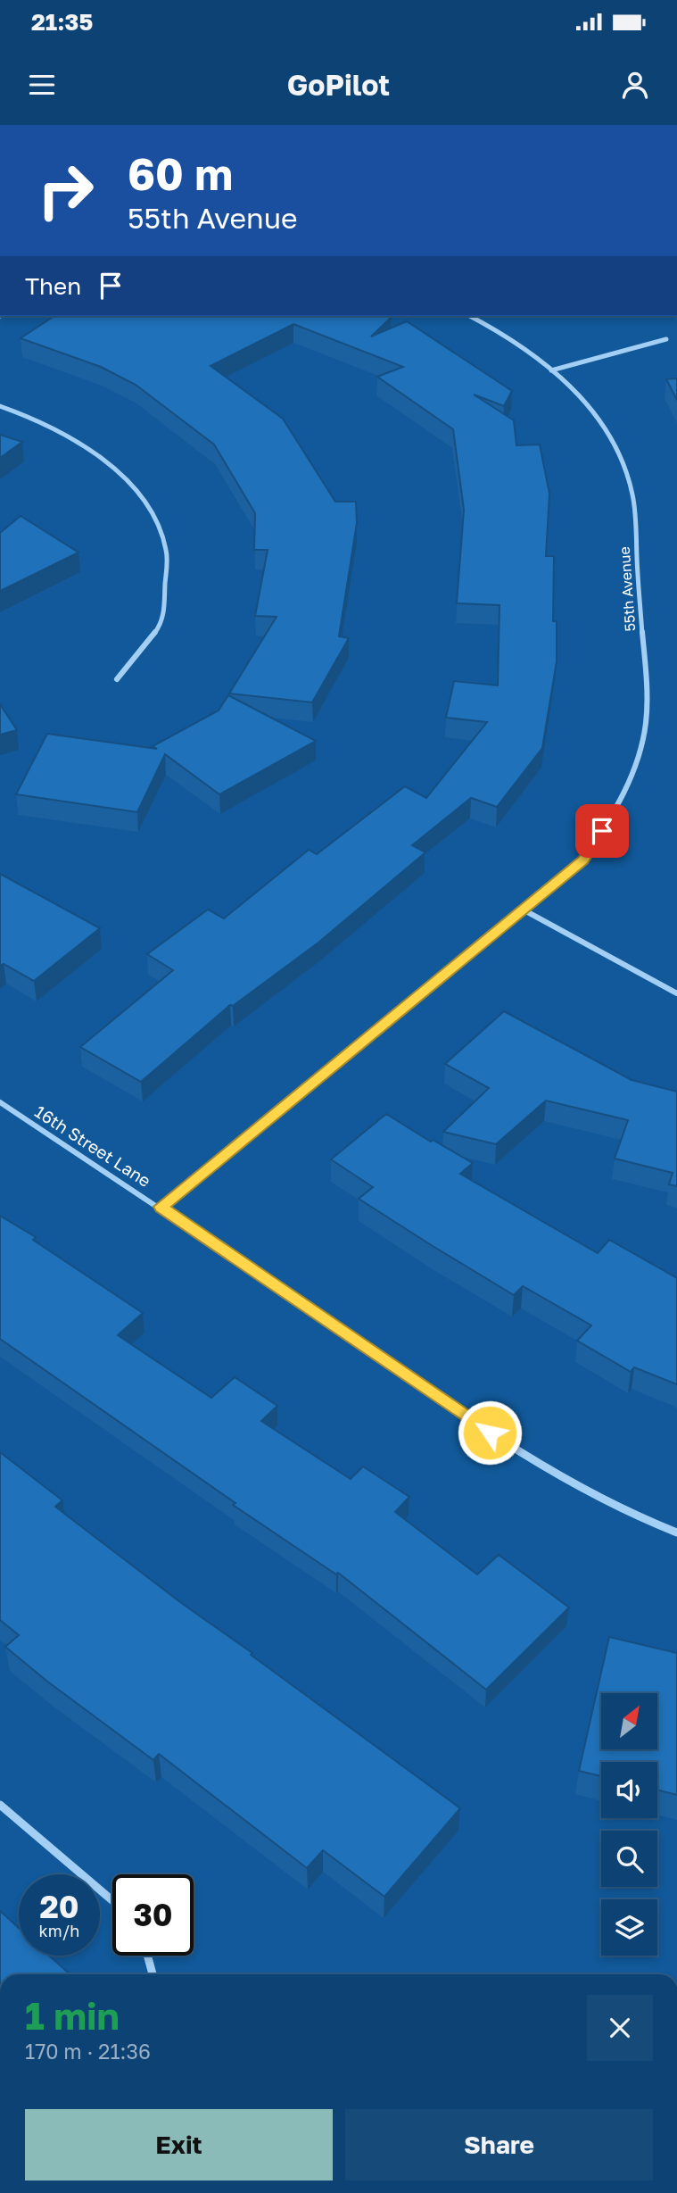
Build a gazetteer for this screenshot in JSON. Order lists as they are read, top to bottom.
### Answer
{
  "streets": {
    "street": ["55th Avenue", "16th Street Lane"]
  },
  "crossings": [
    ["55th Avenue", "16th Street Lane"]
  ],
  "north": "top right",
  "page": {
    "status": "21:35",
    "header": "GoPilot",
    "turn": ["60 m", "55th Avenue"],
    "then": "Then",
    "speed": "20 km/h",
    "limit": "30",
    "heading": ["1 min", "170 m · 21:36"],
    "buttons": ["Exit", "Share"]
  }
}
